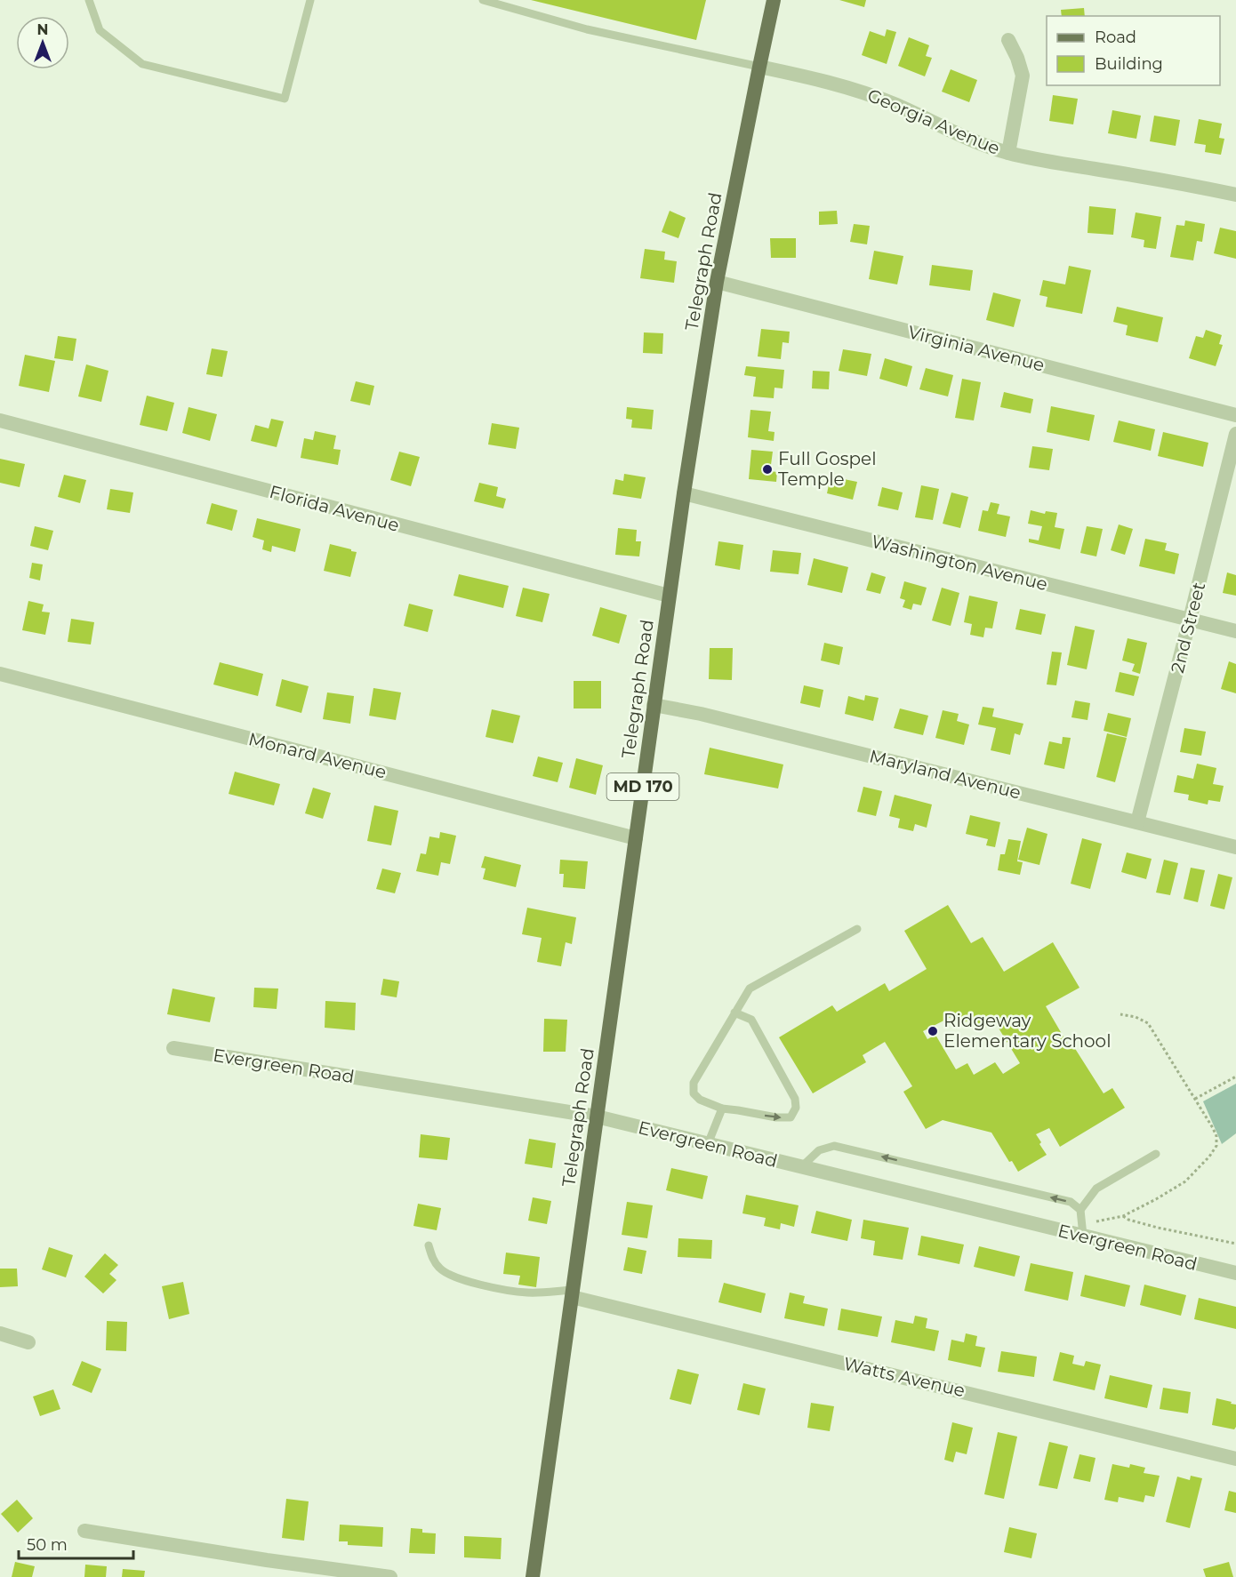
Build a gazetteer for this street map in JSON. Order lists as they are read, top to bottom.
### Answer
{
  "streets": {
    "main road": ["Telegraph Road", "MD 170"],
    "street": [
      "Georgia Avenue",
      "Virginia Avenue",
      "Florida Avenue",
      "Washington Avenue",
      "2nd Street",
      "Monard Avenue",
      "Maryland Avenue",
      "Evergreen Road",
      "Watts Avenue"
    ]
  },
  "crossings": [
    ["Georgia Avenue", "Telegraph Road"],
    ["Telegraph Road", "Virginia Avenue"],
    ["Telegraph Road", "Florida Avenue"],
    ["Telegraph Road", "Washington Avenue"],
    ["Telegraph Road", "Monard Avenue"],
    ["Telegraph Road", "Maryland Avenue"],
    ["Telegraph Road", "Evergreen Road"],
    ["Telegraph Road", "Watts Avenue"],
    ["Washington Avenue", "2nd Street"],
    ["2nd Street", "Maryland Avenue"]
  ],
  "places": ["Full Gospel Temple", "Ridgeway Elementary School"],
  "legend": ["Road", "Building"],
  "scale_bar": "50 m",
  "north": "top"
}
